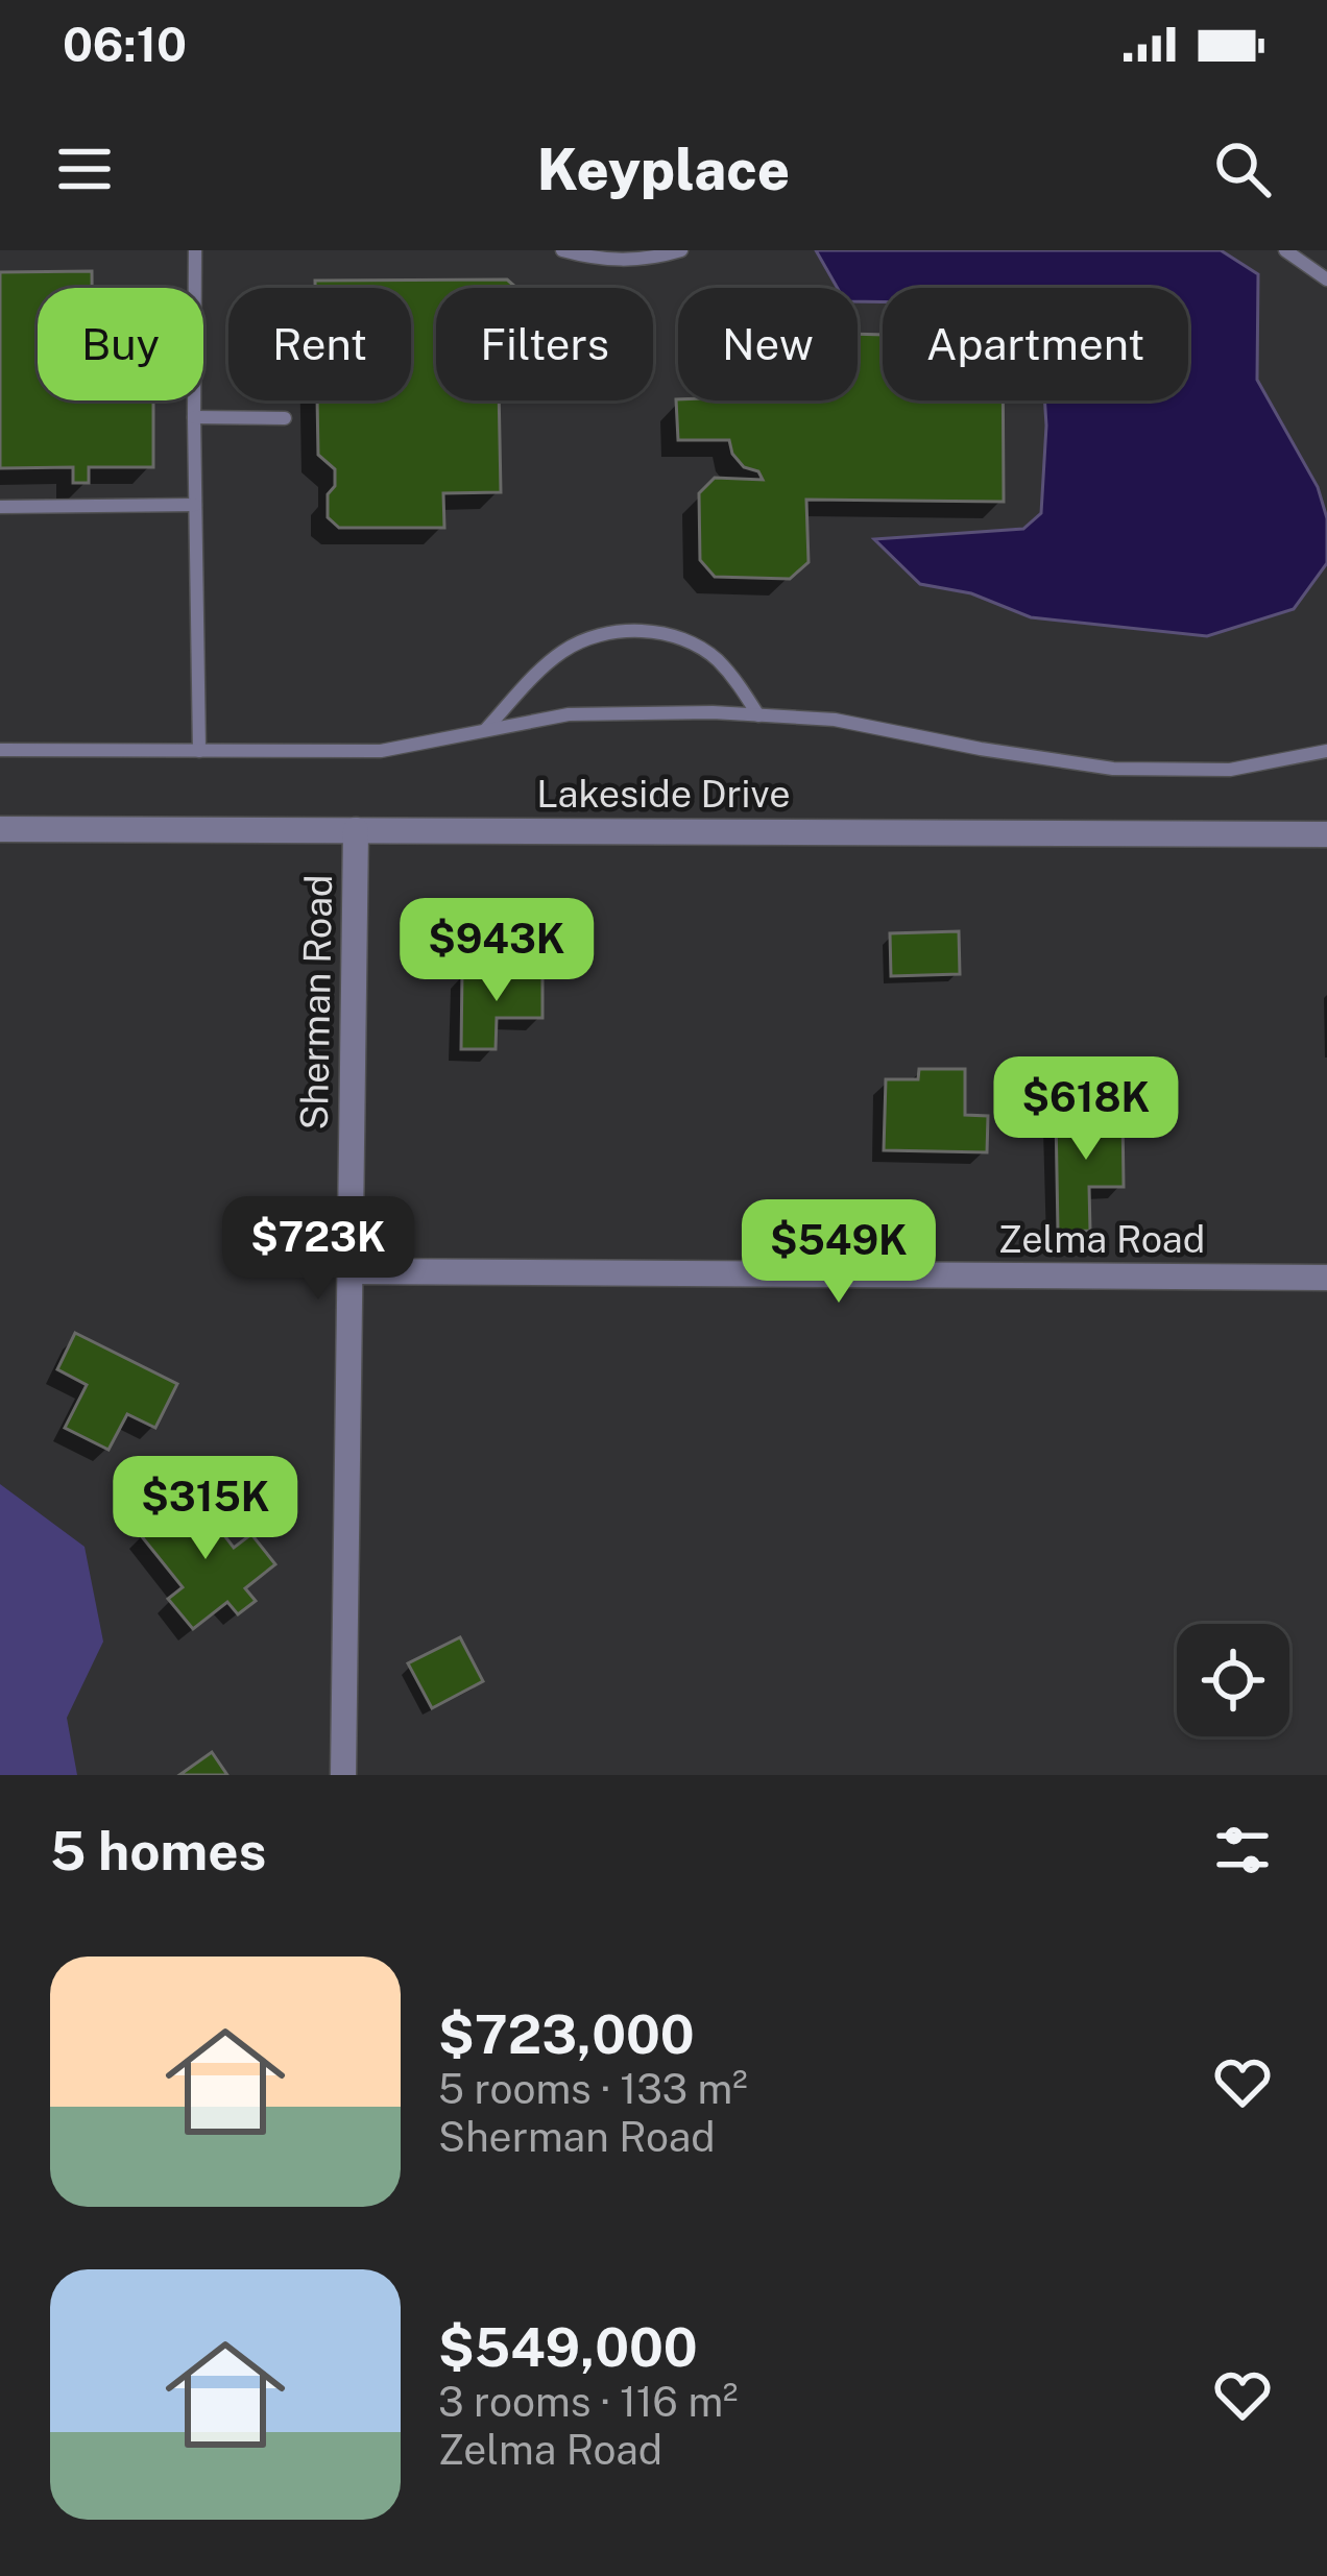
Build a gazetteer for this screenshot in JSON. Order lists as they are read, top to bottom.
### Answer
{
  "streets": {
    "street": ["Lakeside Drive", "Sherman Road", "Zelma Road"]
  },
  "crossings": [
    ["Lakeside Drive", "Sherman Road"],
    ["Sherman Road", "Zelma Road"]
  ],
  "page": {
    "status": "06:10",
    "header": "Keyplace",
    "chip": [
      "Buy",
      "Rent",
      "Filters",
      "New",
      "Apartment"
    ],
    "price": [
      "$943K",
      "$618K",
      "$723K",
      "$549K",
      "$315K"
    ],
    "heading": "5 homes",
    "list": [
      {
        "name": "$723,000",
        "note": "5 rooms · 133 m² · Sherman Road"
      },
      {
        "name": "$549,000",
        "note": "3 rooms · 116 m² · Zelma Road"
      }
    ]
  }
}
